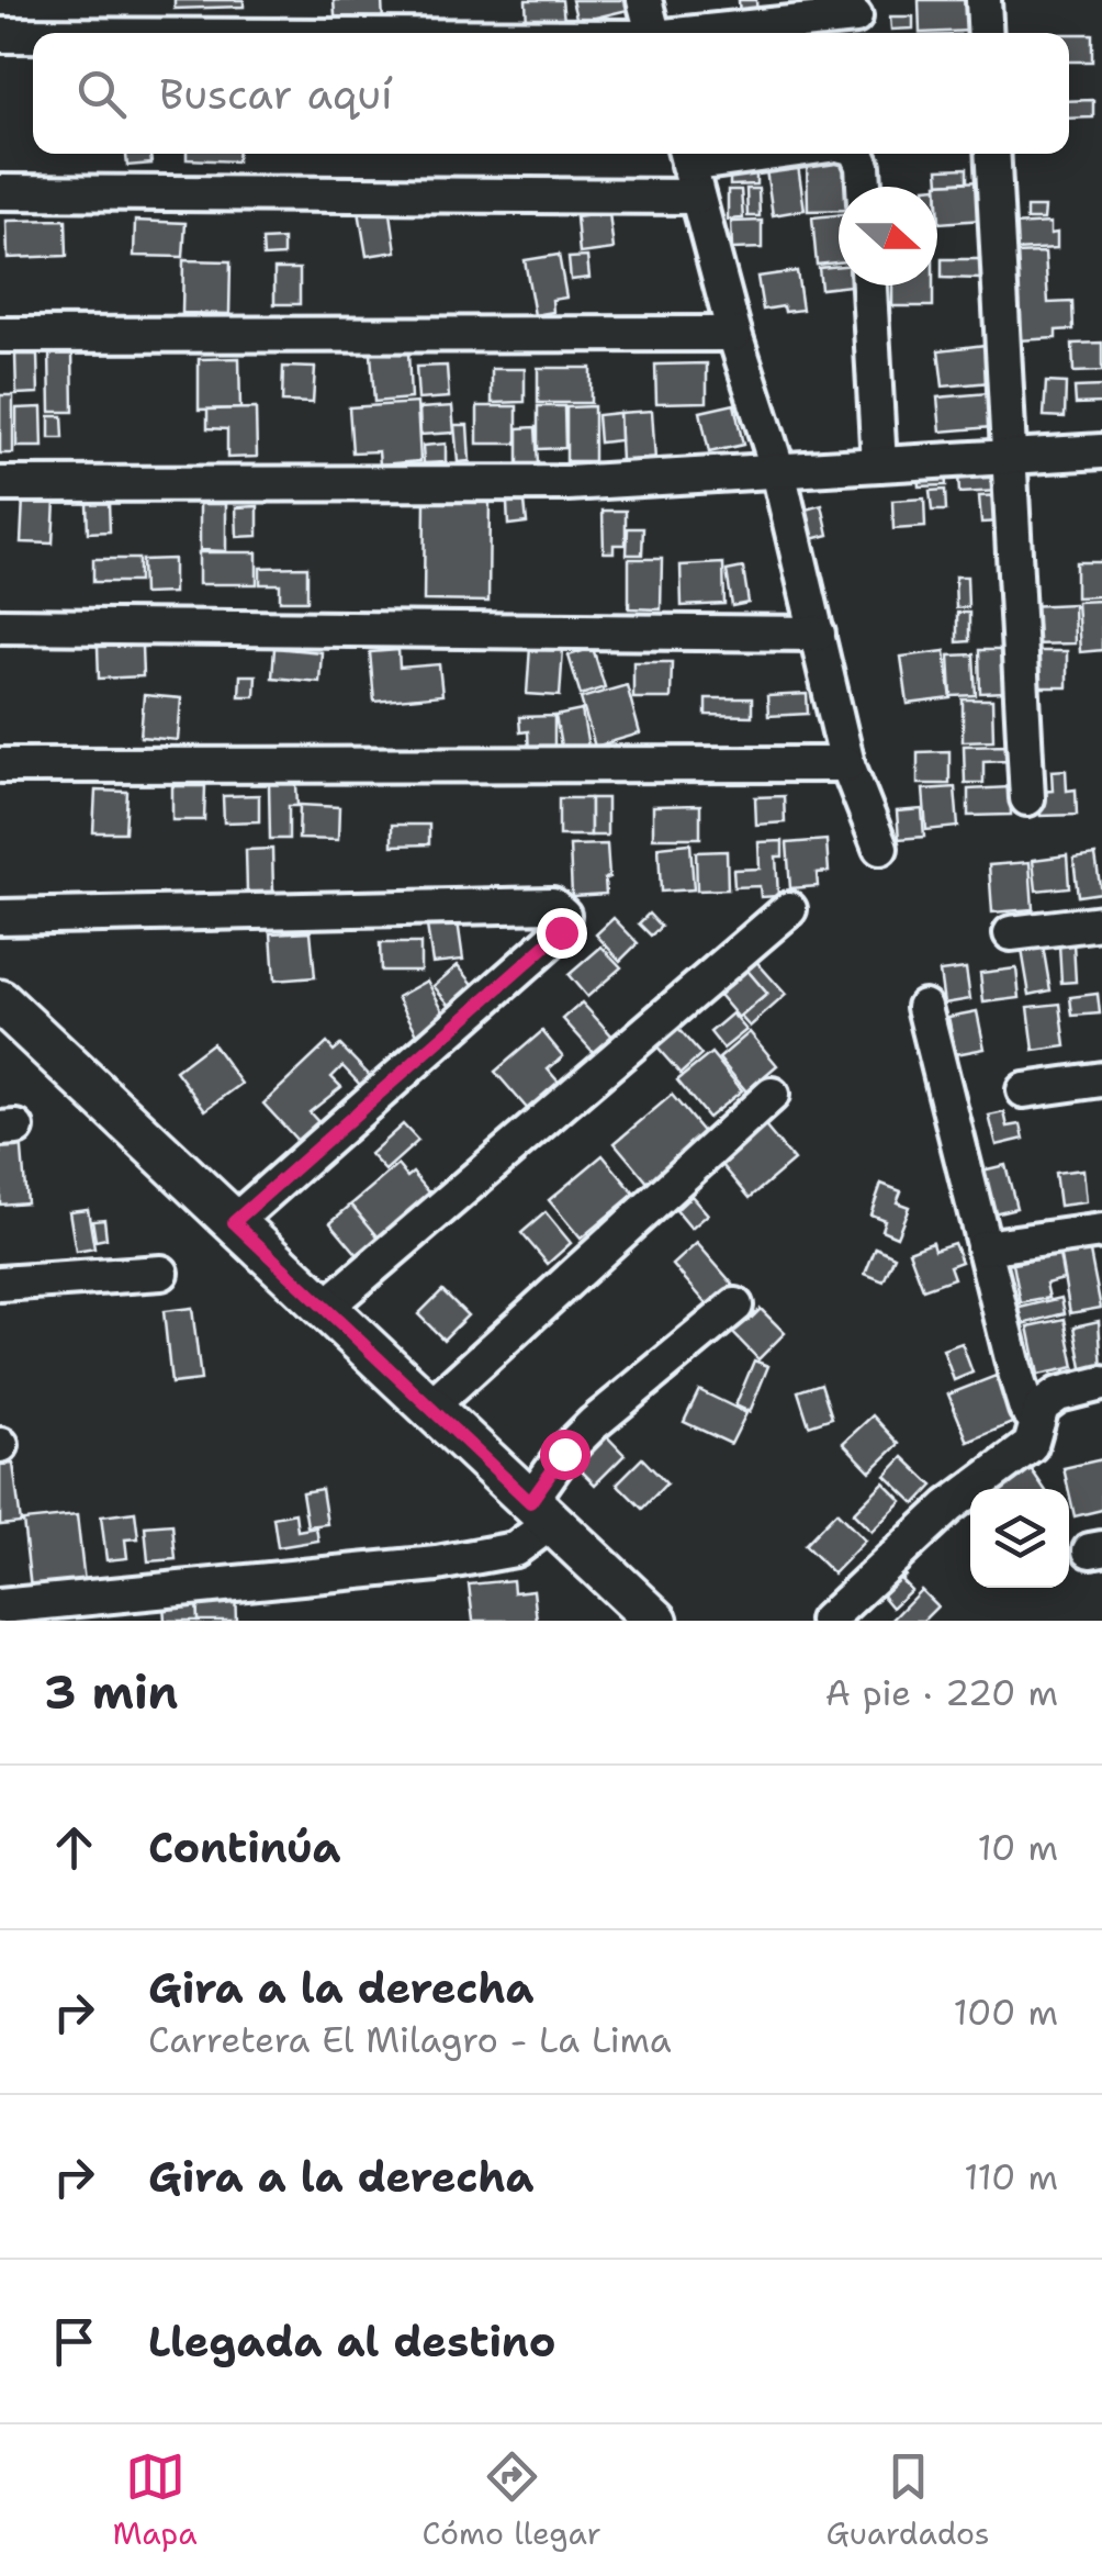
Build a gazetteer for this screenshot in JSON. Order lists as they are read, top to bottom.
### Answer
{
  "north": "right",
  "page": {
    "search": "Buscar aquí",
    "heading": ["3 min", "A pie · 220 m"],
    "list": [
      ["Continúa", "10 m"],
      ["Gira a la derecha", "Carretera El Milagro - La Lima", "100 m"],
      ["Gira a la derecha", "110 m"],
      "Llegada al destino"
    ],
    "nav": ["Mapa", "Cómo llegar", "Guardados"]
  }
}
